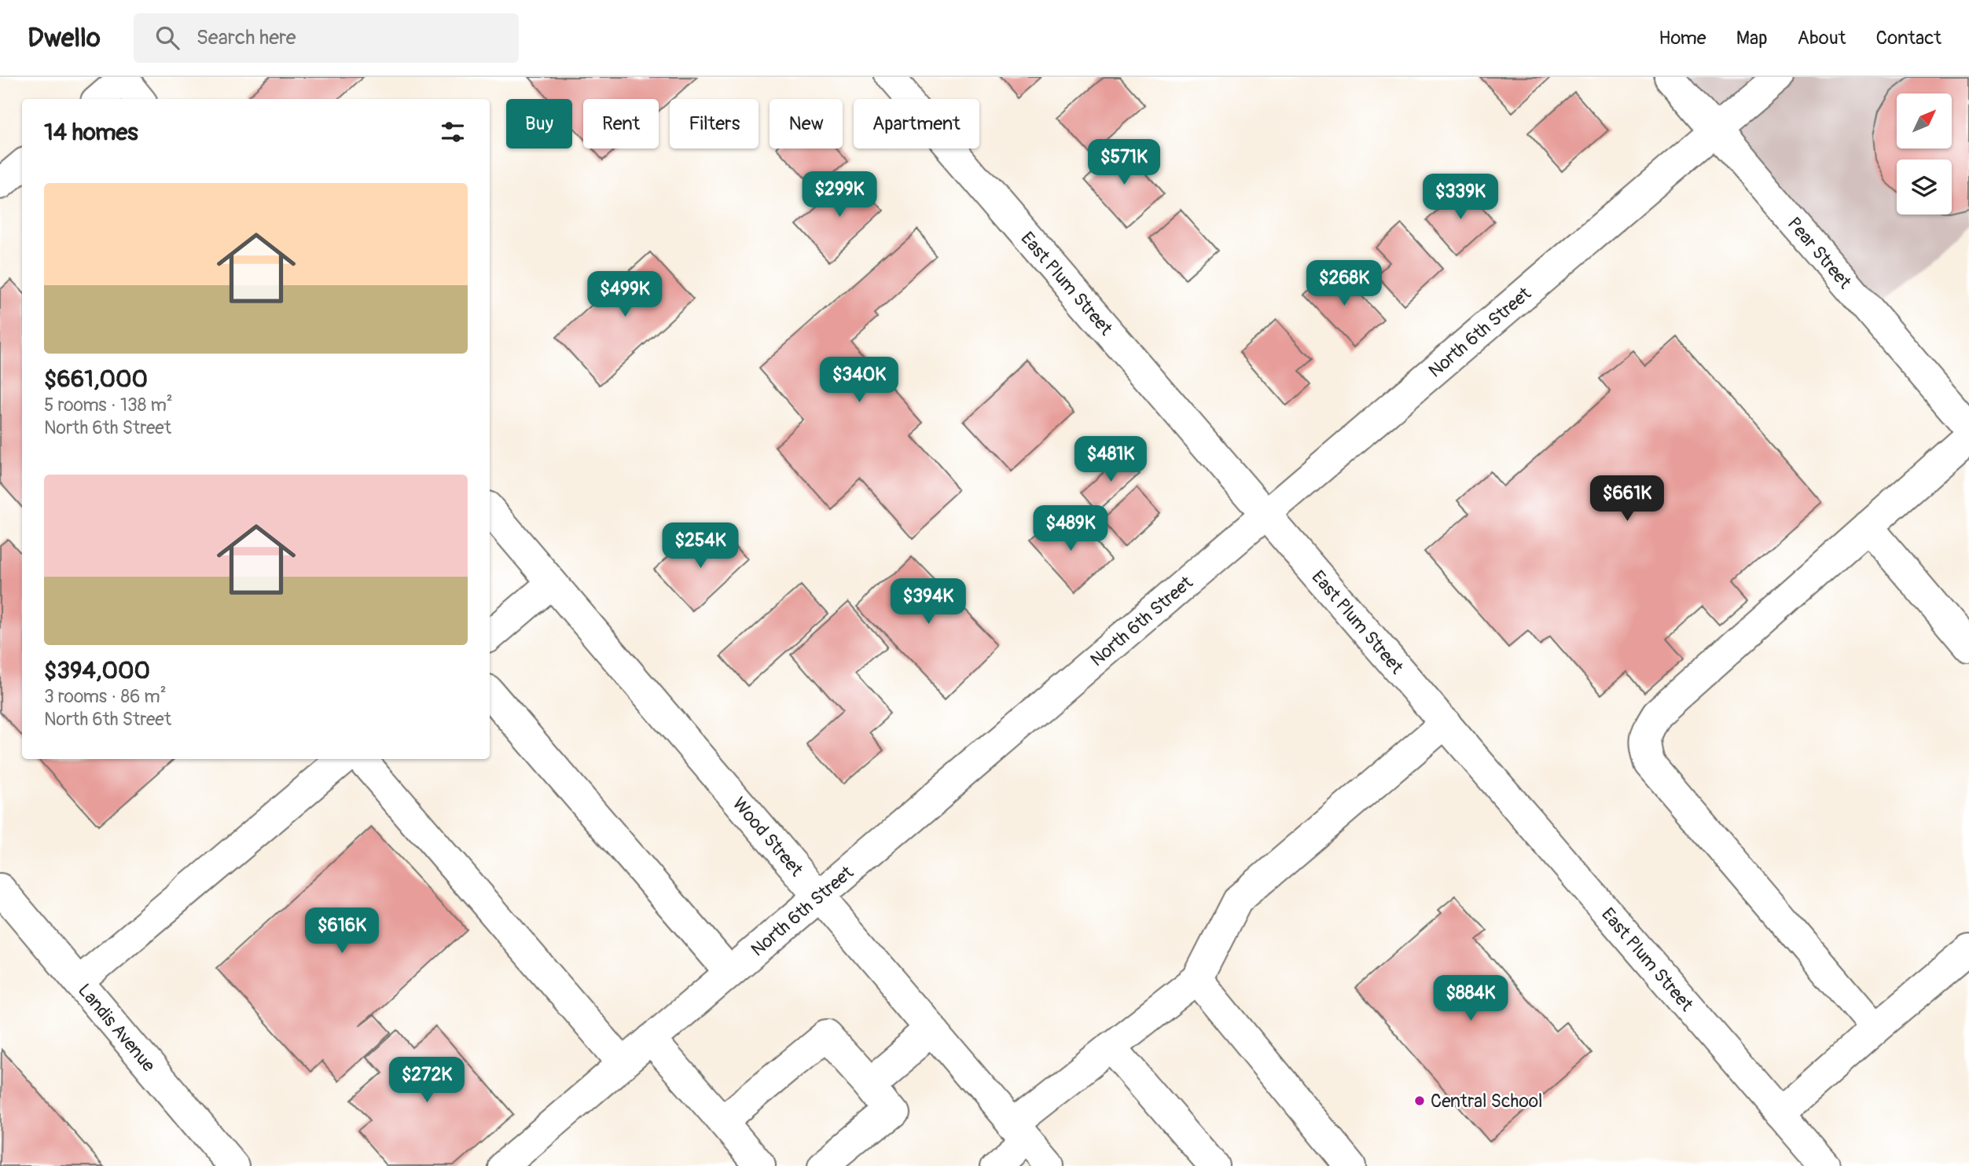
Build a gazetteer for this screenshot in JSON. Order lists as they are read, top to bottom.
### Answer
{
  "streets": {
    "street": [
      "Pear Street",
      "East Plum Street",
      "North 6th Street",
      "Wood Street",
      "Landis Avenue"
    ]
  },
  "crossings": [
    ["Pear Street", "North 6th Street"],
    ["East Plum Street", "North 6th Street"],
    ["North 6th Street", "Wood Street"]
  ],
  "places": ["Central School"],
  "north": "top right",
  "page": {
    "header": "Dwello",
    "search": "Search here",
    "nav": [
      "Home",
      "Map",
      "About",
      "Contact"
    ],
    "chip": [
      "Buy",
      "Rent",
      "Filters",
      "New",
      "Apartment"
    ],
    "heading": "14 homes",
    "price": [
      "$571K",
      "$299K",
      "$339K",
      "$268K",
      "$499K",
      "$340K",
      "$481K",
      "$661K",
      "$489K",
      "$254K",
      "$394K",
      "$616K",
      "$884K",
      "$272K"
    ],
    "list": [
      {
        "name": "$661,000",
        "note": "5 rooms · 138 m² · North 6th Street"
      },
      {
        "name": "$394,000",
        "note": "3 rooms · 86 m² · North 6th Street"
      }
    ]
  }
}
